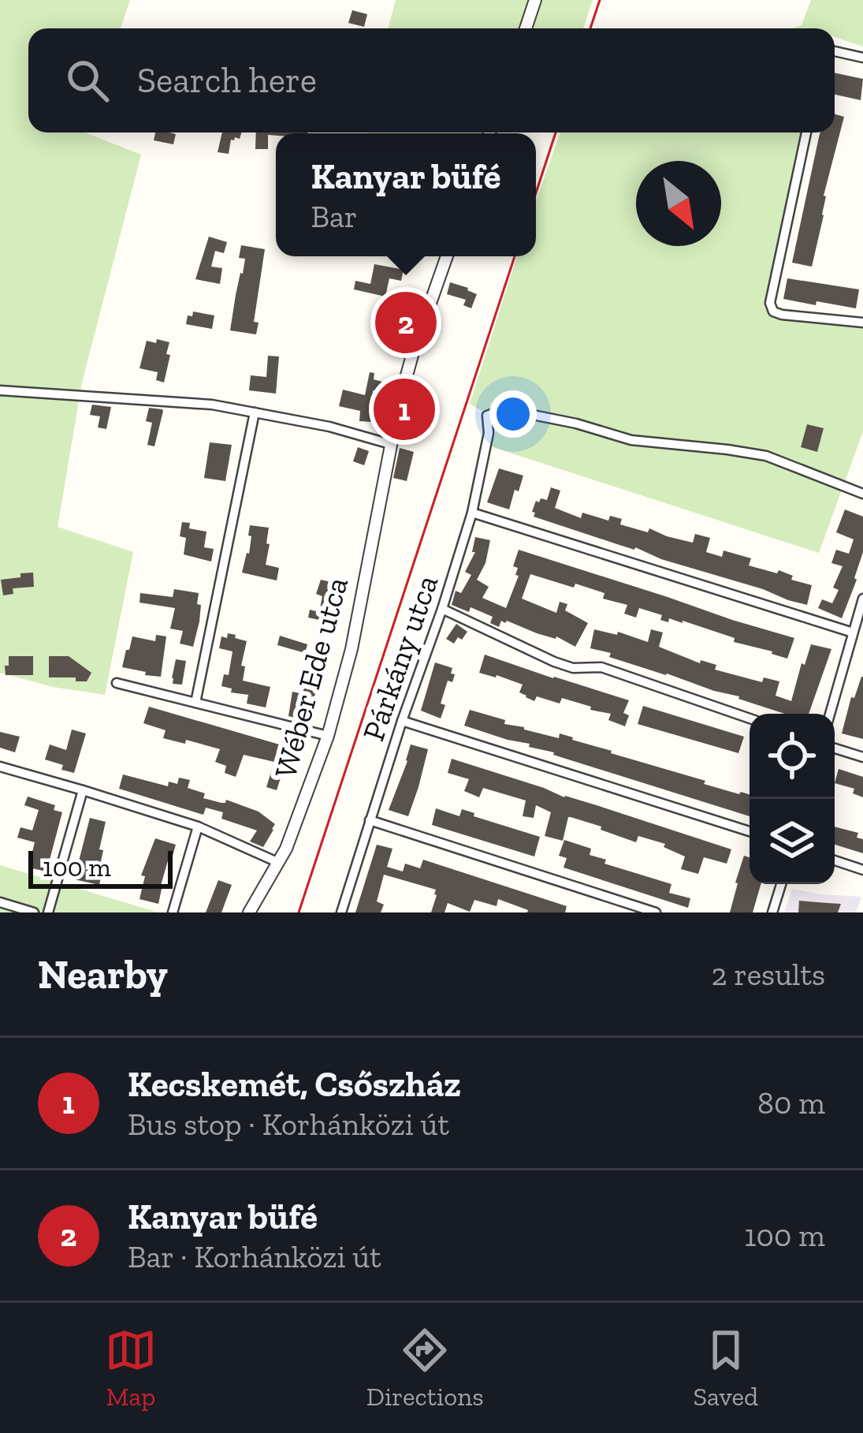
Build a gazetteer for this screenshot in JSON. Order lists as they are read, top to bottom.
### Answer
{
  "streets": {
    "street": ["Párkány utca", "Wéber Ede utca"]
  },
  "scale_bar": "100 m",
  "north": "bottom right",
  "page": {
    "search": "Search here",
    "popup": ["Kanyar büfé", "Bar"],
    "pins": ["2", "1"],
    "scale": "100 m",
    "heading": ["Nearby", "2 results"],
    "list": [
      {
        "mark": "1",
        "name": "Kecskemét, Csőszház",
        "note": "Bus stop · Korhánközi út",
        "value": "80 m"
      },
      {
        "mark": "2",
        "name": "Kanyar büfé",
        "note": "Bar · Korhánközi út",
        "value": "100 m"
      }
    ],
    "nav": ["Map", "Directions", "Saved"]
  }
}
